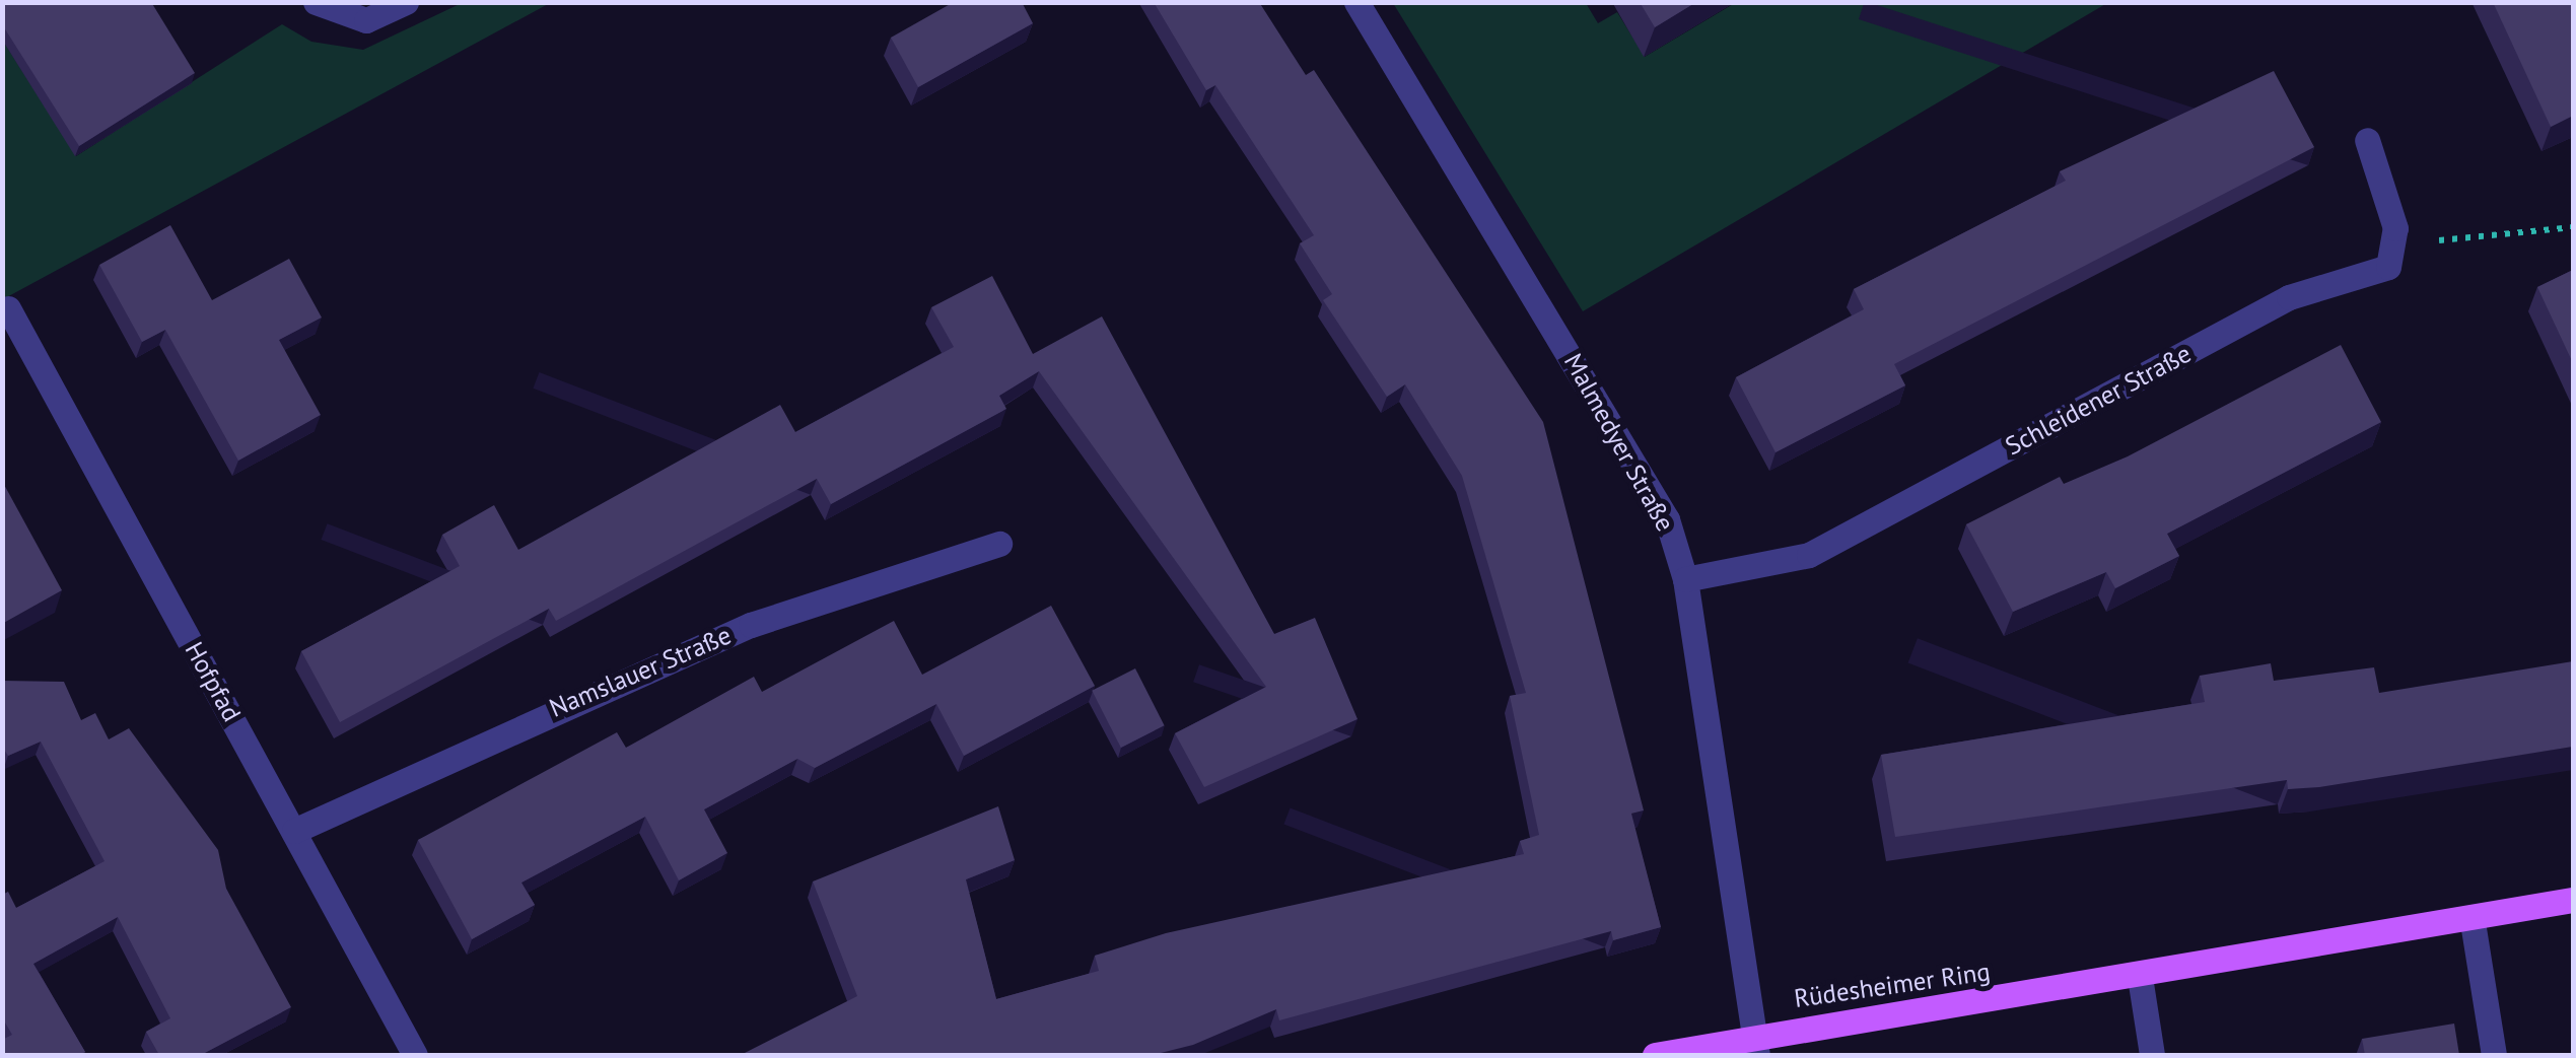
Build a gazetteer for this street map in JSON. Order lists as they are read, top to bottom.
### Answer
{
  "streets": {
    "main road": ["Rüdesheimer Ring"],
    "street": [
      "Schleidener Straße",
      "Malmedyer Straße",
      "Namslauer Straße",
      "Hofpfad"
    ]
  },
  "crossings": [
    ["Schleidener Straße", "Malmedyer Straße"],
    ["Malmedyer Straße", "Rüdesheimer Ring"],
    ["Namslauer Straße", "Hofpfad"]
  ]
}
